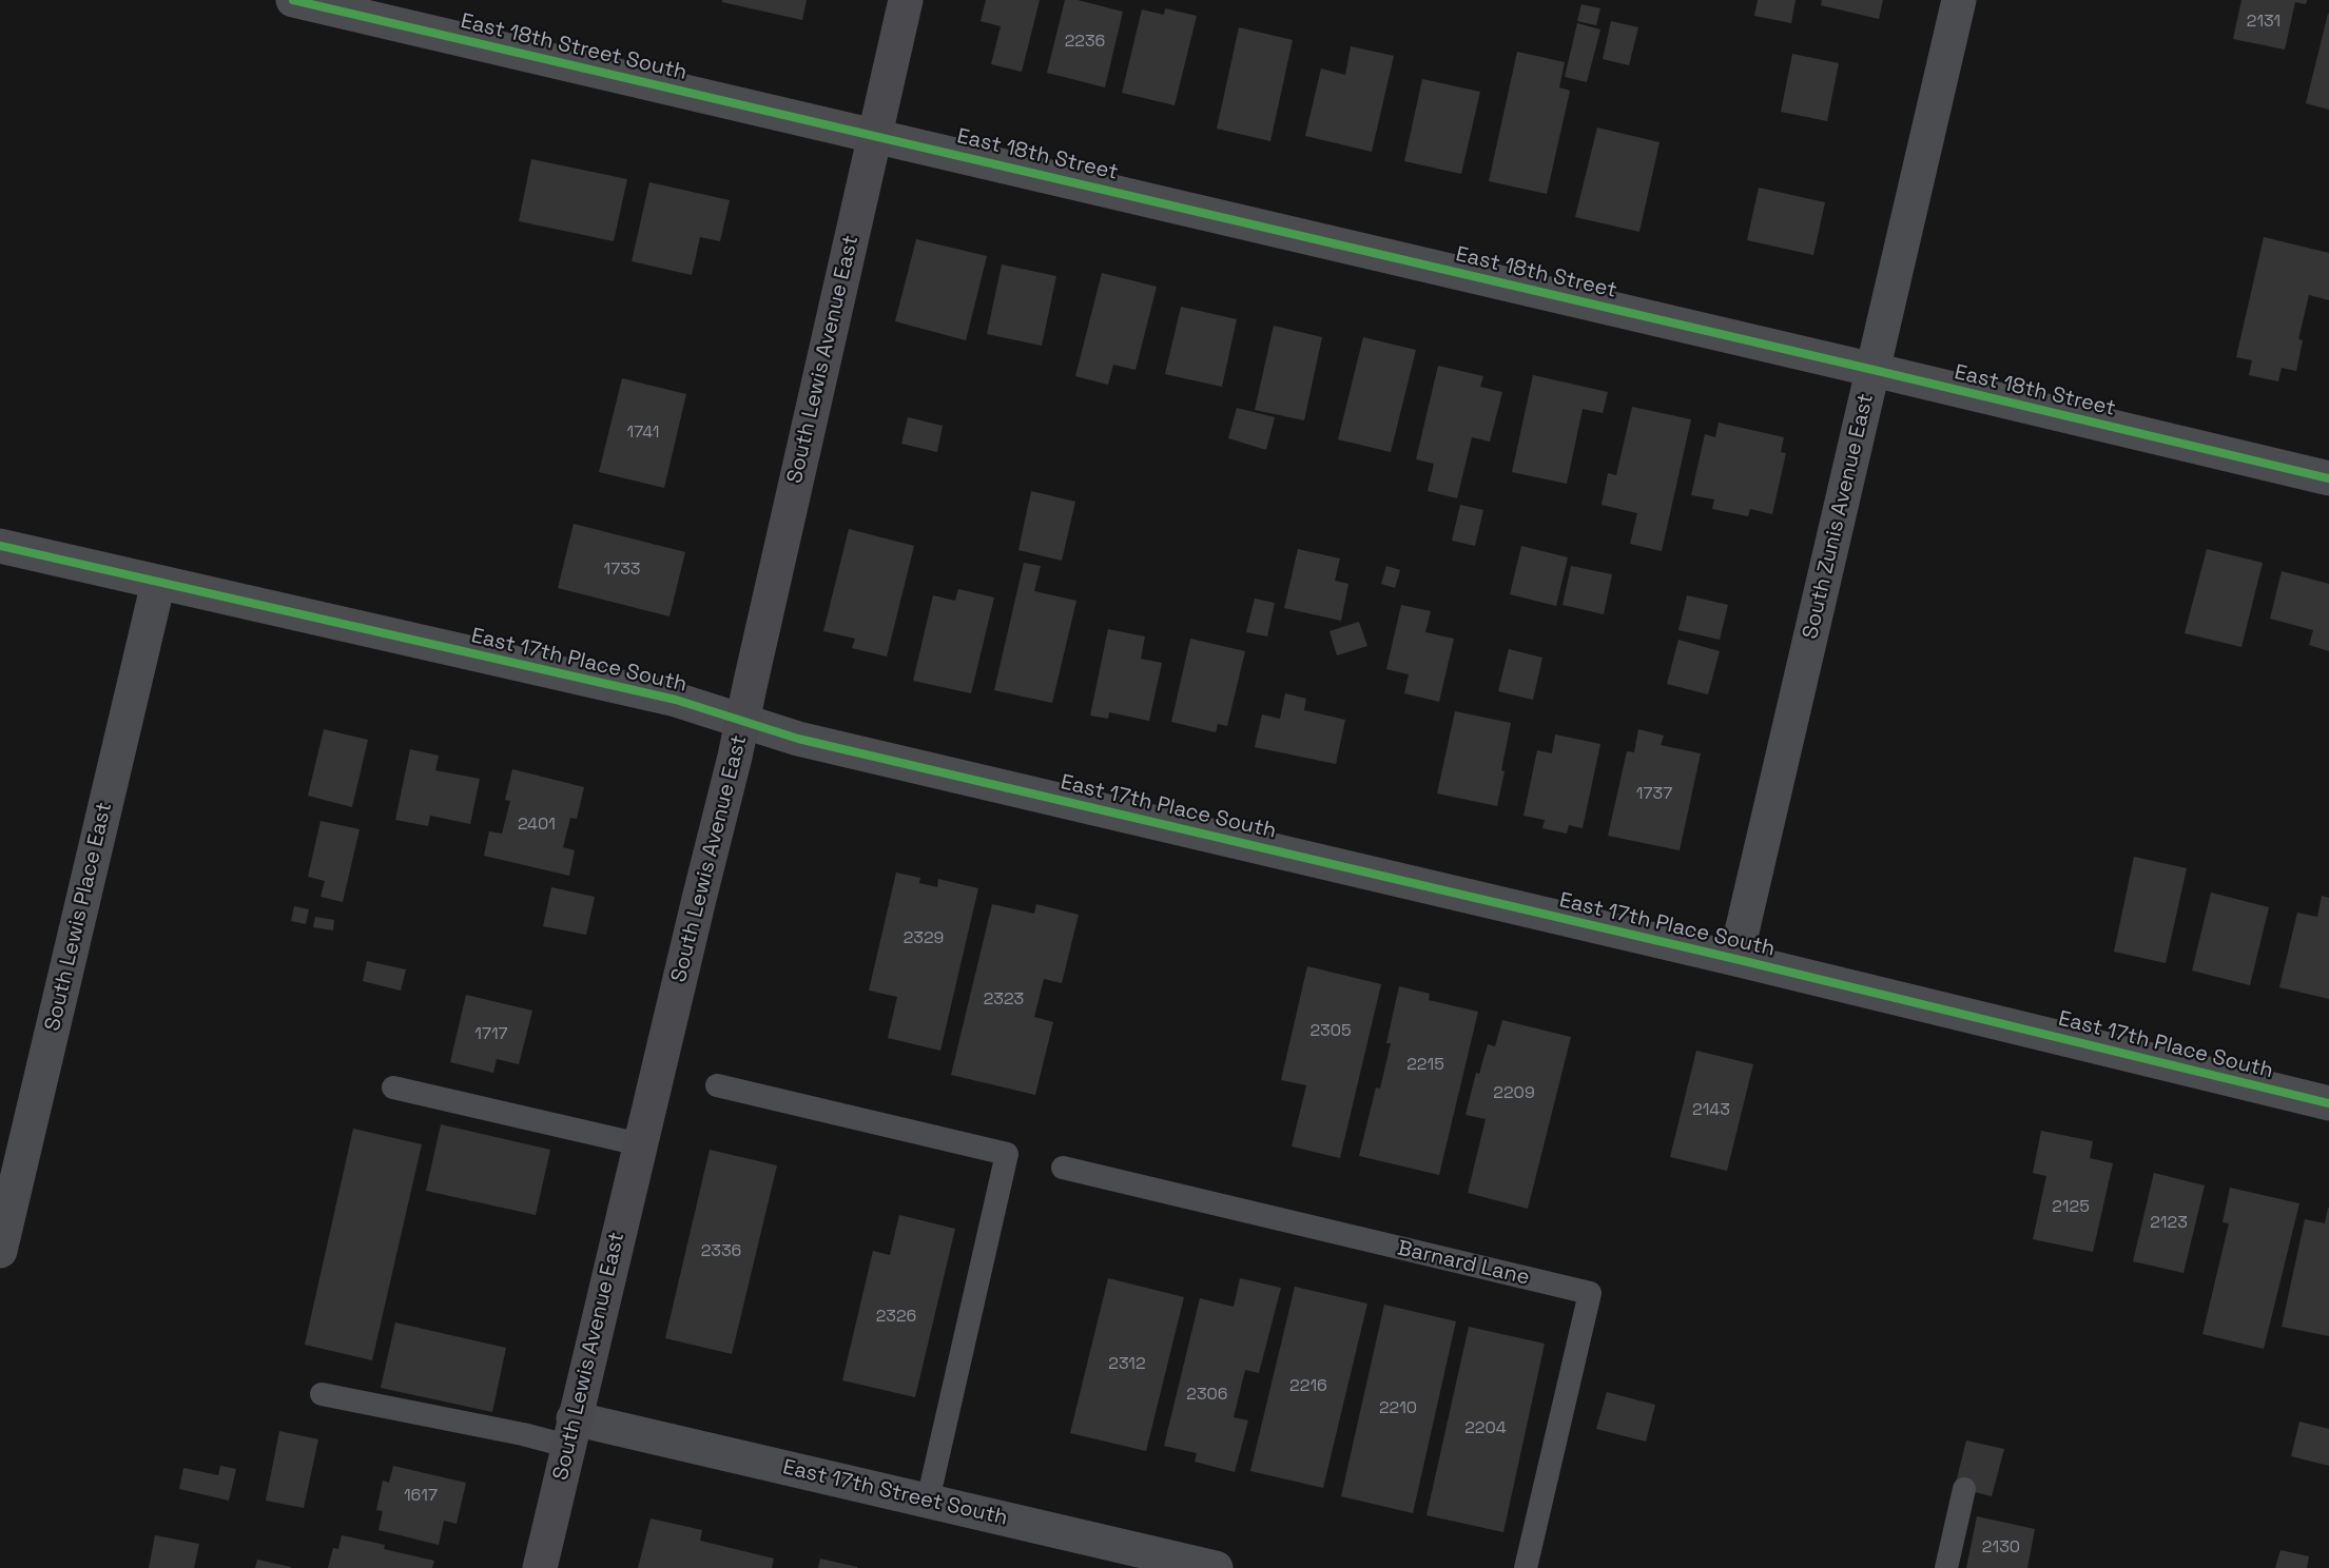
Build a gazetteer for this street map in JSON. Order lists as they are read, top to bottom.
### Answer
{
  "streets": {
    "main road": ["South Lewis Avenue East"],
    "street": [
      "East 18th Street South",
      "East 18th Street",
      "South Zunis Avenue East",
      "East 17th Place South",
      "South Lewis Place East",
      "East 17th Street South"
    ],
    "lane": ["Barnard Lane"]
  },
  "crossings": [
    ["East 18th Street South", "East 18th Street"],
    ["East 18th Street", "South Lewis Avenue East"],
    ["East 18th Street", "South Zunis Avenue East"],
    ["South Lewis Avenue East", "East 17th Place South"],
    ["South Lewis Avenue East", "East 17th Street South"],
    ["South Zunis Avenue East", "East 17th Place South"],
    ["East 17th Place South", "South Lewis Place East"]
  ],
  "house_numbers": [
    "2131",
    "2236",
    "1741",
    "1733",
    "1737",
    "2401",
    "2329",
    "2323",
    "2305",
    "1717",
    "2215",
    "2209",
    "2143",
    "2125",
    "2123",
    "2336",
    "2326",
    "2312",
    "2216",
    "2306",
    "2210",
    "2204",
    "1617",
    "2130"
  ]
}
